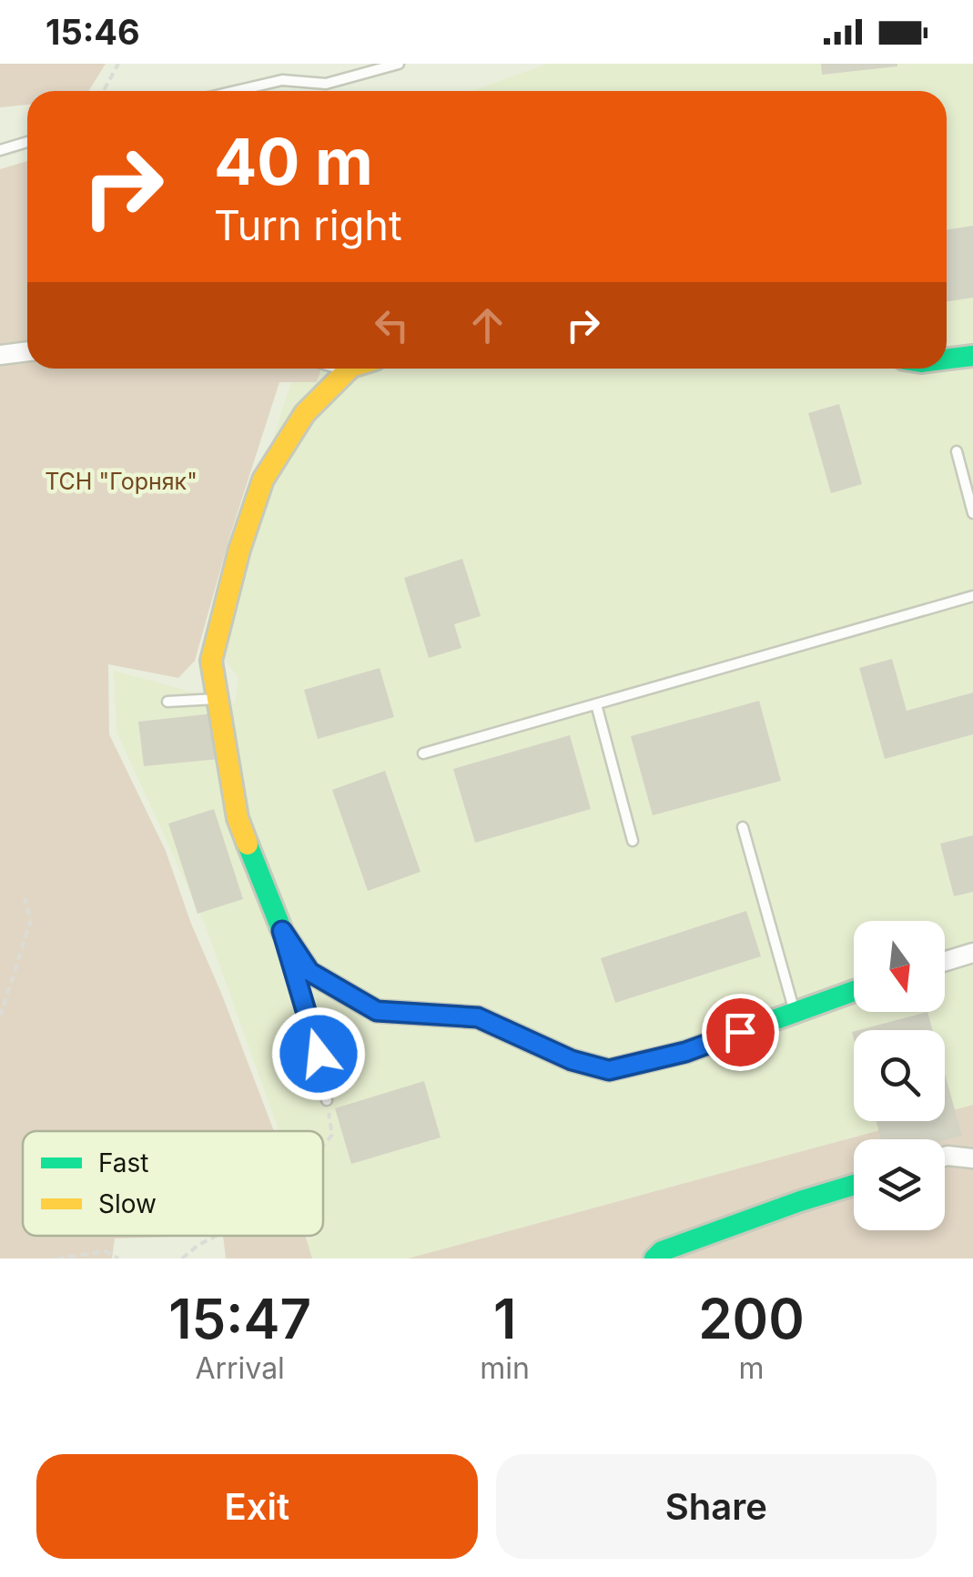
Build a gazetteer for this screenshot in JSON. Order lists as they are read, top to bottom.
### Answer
{
  "parks": ["ТСН \"Горняк\""],
  "legend": ["Fast", "Slow"],
  "north": "bottom",
  "page": {
    "status": "15:46",
    "turn": ["40 m", "Turn right"],
    "eta": [
      "15:47",
      "Arrival",
      "1",
      "min",
      "200",
      "m"
    ],
    "buttons": ["Exit", "Share"]
  }
}
